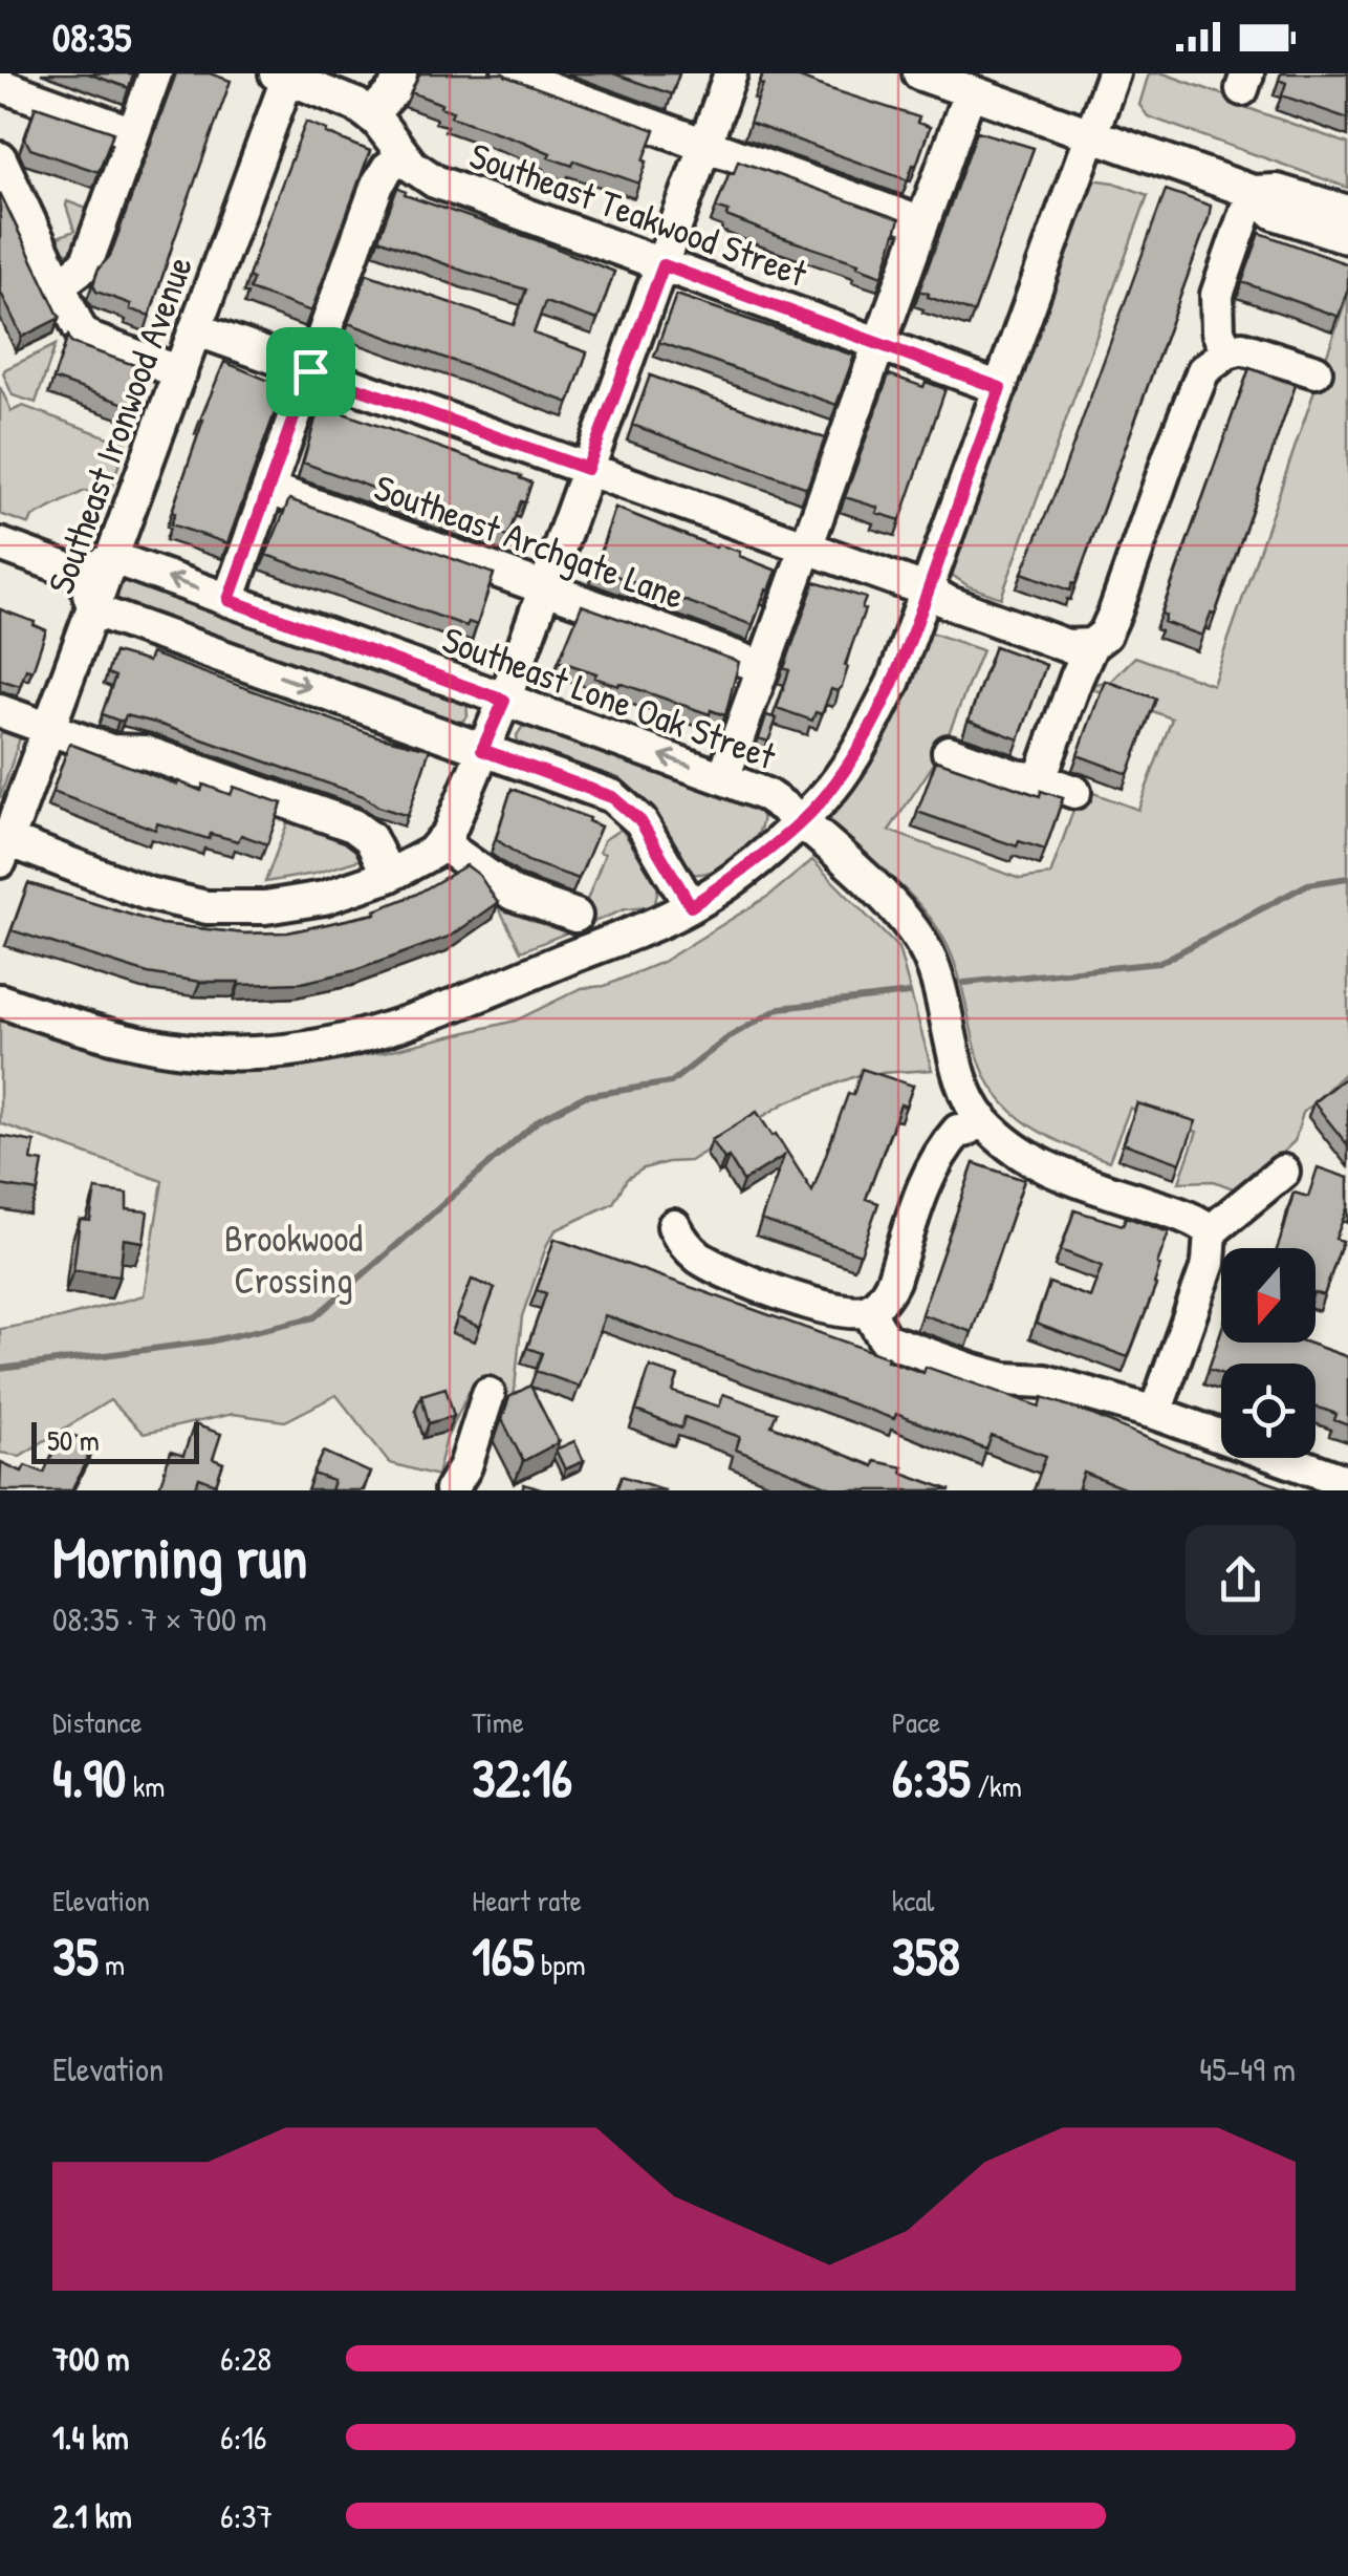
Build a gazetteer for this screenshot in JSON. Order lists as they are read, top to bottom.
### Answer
{
  "streets": {
    "street": [
      "Southeast Teakwood Street",
      "Southeast Ironwood Avenue",
      "Southeast Archgate Lane",
      "Southeast Lone Oak Street"
    ]
  },
  "crossings": [
    ["Southeast Teakwood Street", "Southeast Ironwood Avenue"],
    ["Southeast Ironwood Avenue", "Southeast Lone Oak Street"]
  ],
  "parks": ["Brookwood Crossing"],
  "scale_bar": "50 m",
  "north": "bottom",
  "page": {
    "status": "08:35",
    "scale": "50 m",
    "heading": ["Morning run", "08:35 · 7 × 700 m"],
    "stats": [
      ["Distance", "4.90 km"],
      ["Time", "32:16"],
      ["Pace", "6:35 /km"],
      ["Elevation", "35 m"],
      ["Heart rate", "165 bpm"],
      ["kcal", "358"]
    ],
    "chart": ["Elevation", "45–49 m"],
    "list": [
      {
        "name": "700 m",
        "note": "6:28"
      },
      {
        "name": "1.4 km",
        "note": "6:16"
      },
      {
        "name": "2.1 km",
        "note": "6:37"
      }
    ]
  }
}
